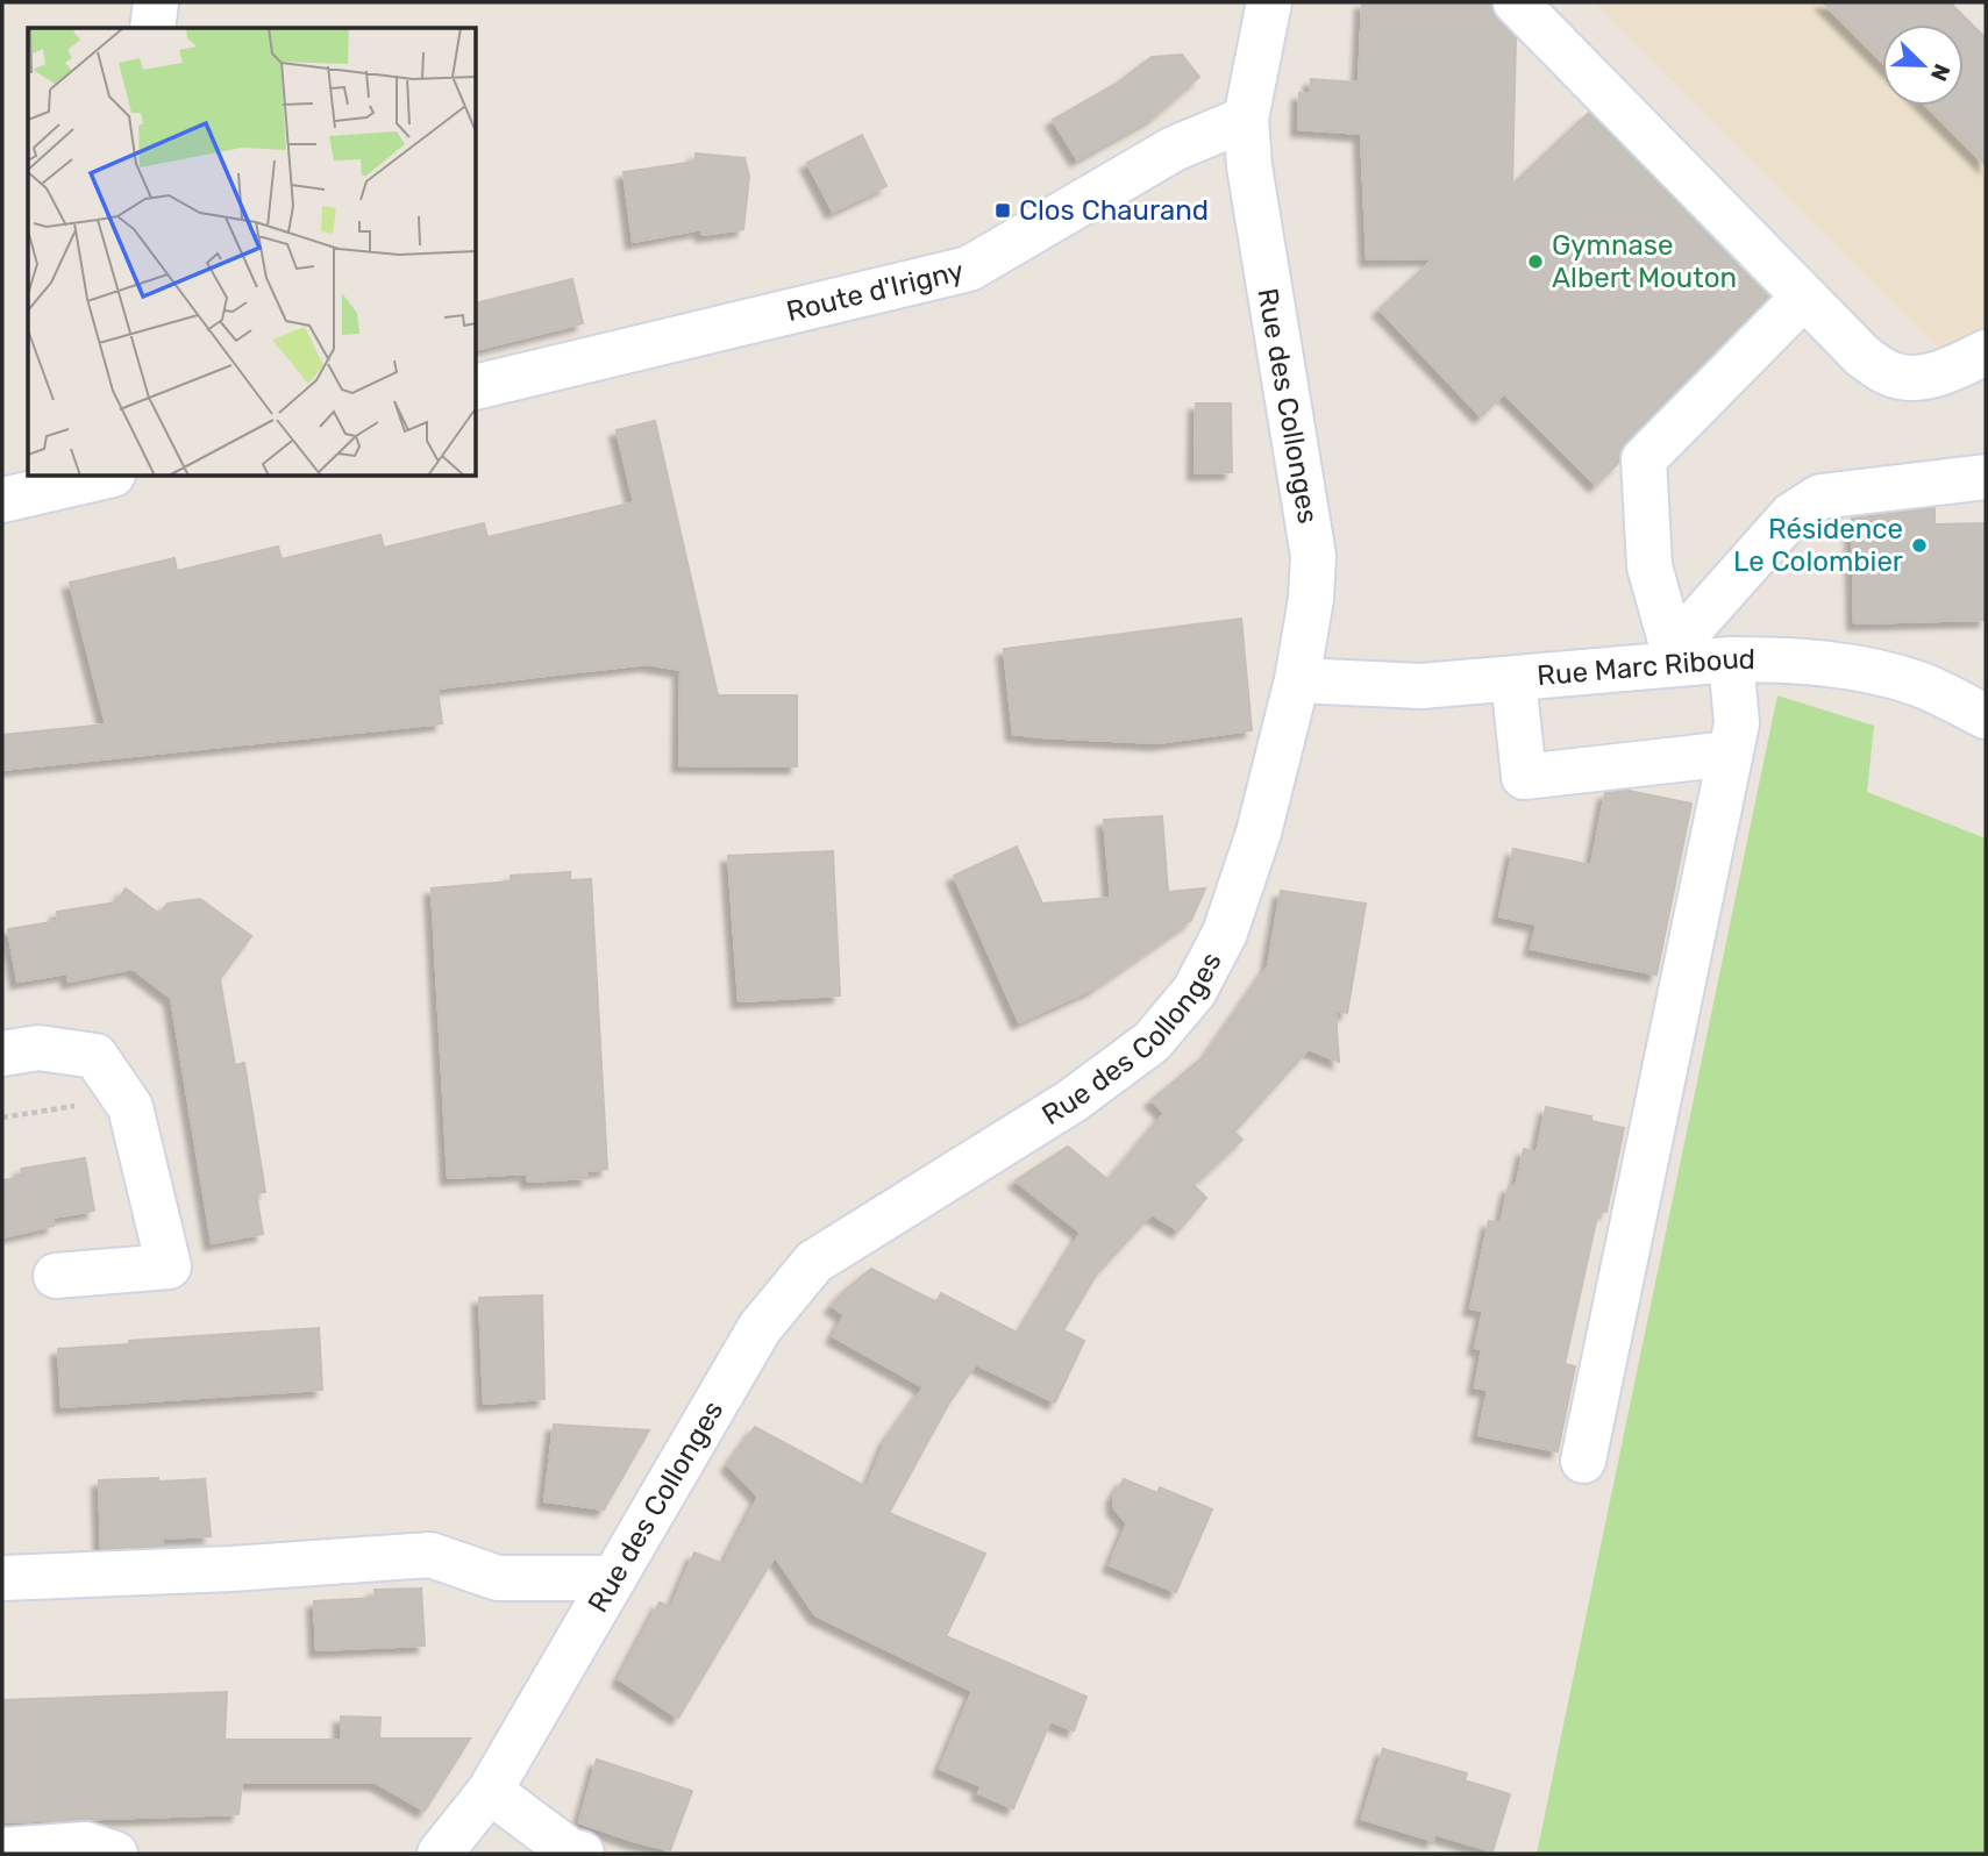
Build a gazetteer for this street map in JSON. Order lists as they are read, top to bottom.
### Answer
{
  "streets": {
    "street": ["Route d'Irigny", "Rue des Collonges", "Rue Marc Riboud"]
  },
  "crossings": [
    ["Route d'Irigny", "Rue des Collonges"],
    ["Rue des Collonges", "Rue Marc Riboud"]
  ],
  "places": {
    "transit": ["Clos Chaurand"],
    "other": ["Gymnase Albert Mouton", "Résidence Le Colombier"]
  },
  "north": "bottom right"
}
